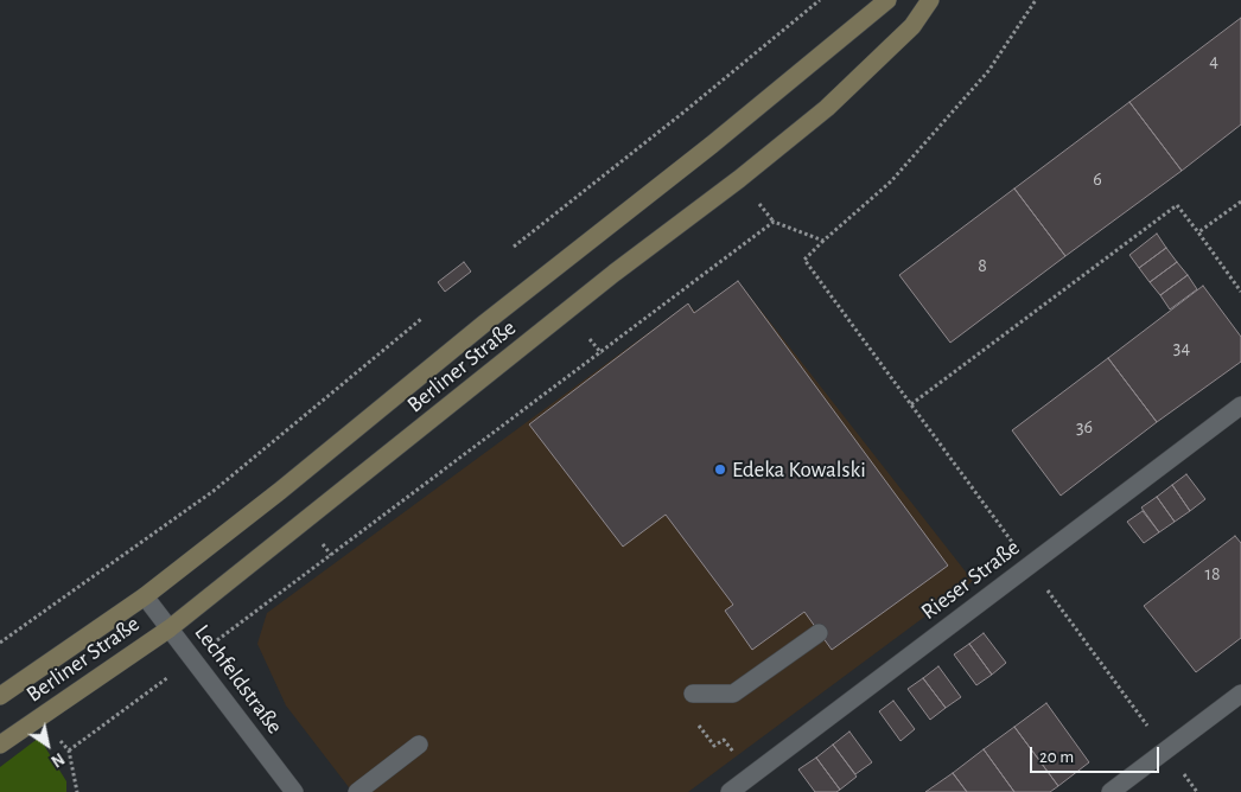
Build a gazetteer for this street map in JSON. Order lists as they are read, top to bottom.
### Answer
{
  "streets": {
    "street": ["Berliner Straße", "Rieser Straße", "Lechfeldstraße"]
  },
  "crossings": [
    ["Berliner Straße", "Lechfeldstraße"]
  ],
  "places": ["Edeka Kowalski"],
  "house_numbers": [
    "4",
    "6",
    "8",
    "34",
    "36",
    "18"
  ],
  "scale_bar": "20 m",
  "north": "bottom right"
}
